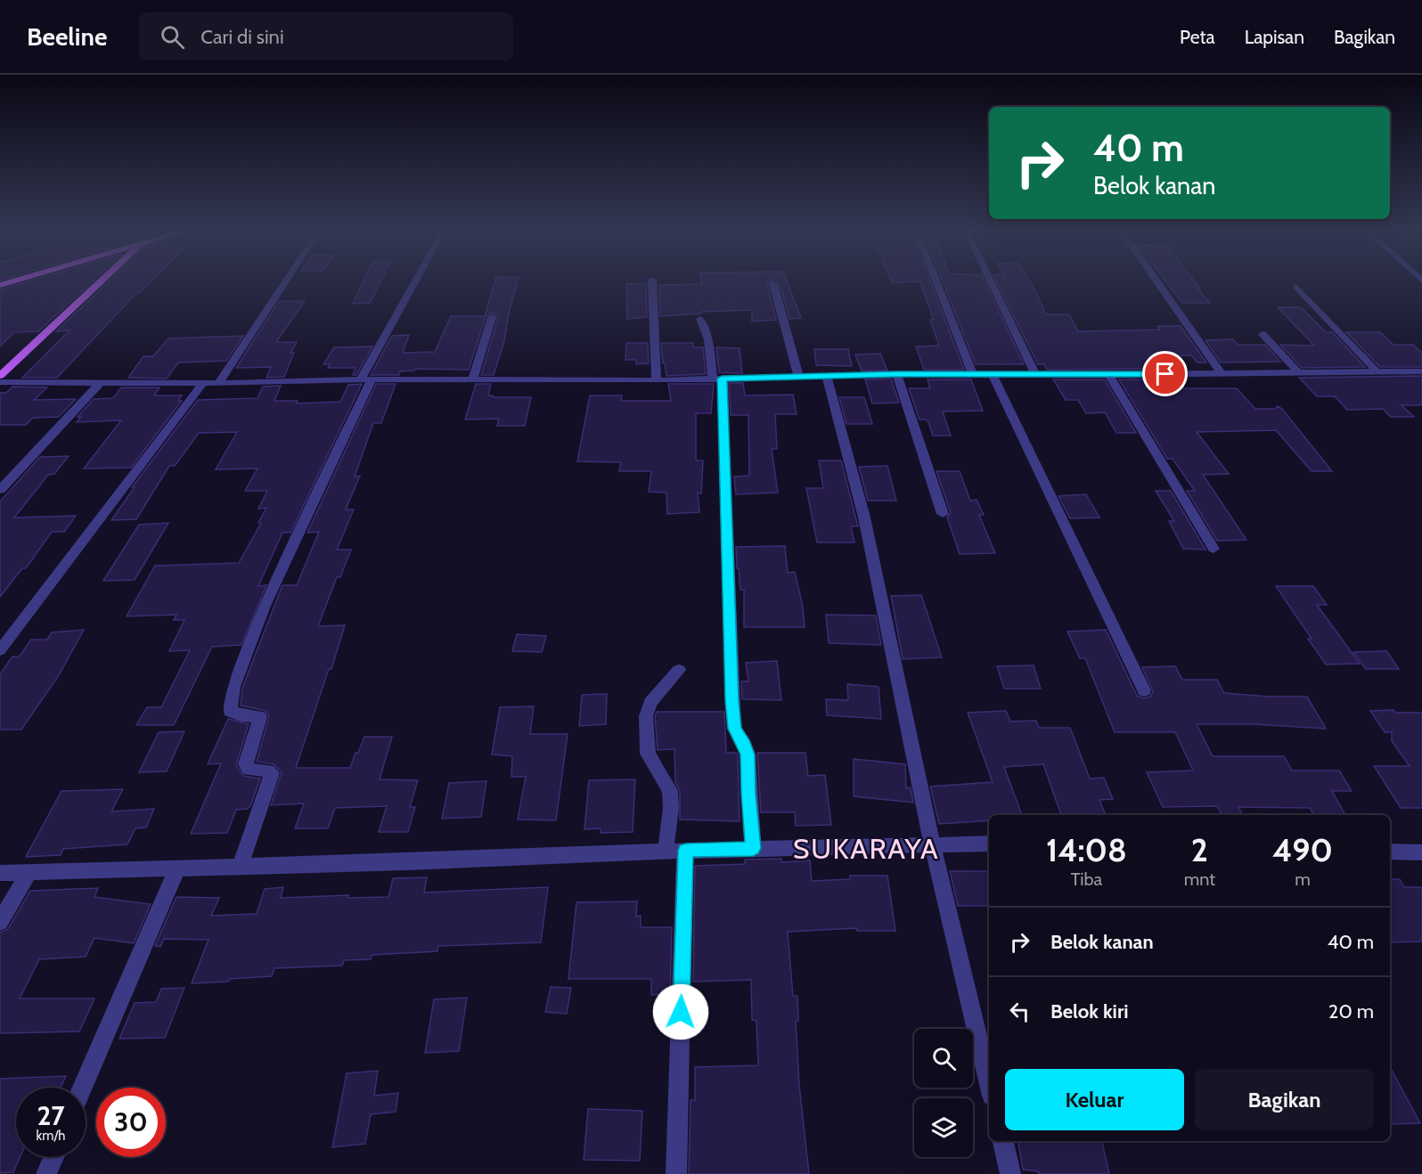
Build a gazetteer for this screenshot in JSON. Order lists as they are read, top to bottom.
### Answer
{
  "districts": ["SUKARAYA"],
  "page": {
    "header": "Beeline",
    "search": "Cari di sini",
    "nav": ["Peta", "Lapisan", "Bagikan"],
    "turn": ["40 m", "Belok kanan"],
    "eta": [
      "14:08",
      "Tiba",
      "2",
      "mnt",
      "490",
      "m"
    ],
    "list": [
      {
        "name": "Belok kanan",
        "value": "40 m"
      },
      {
        "name": "Belok kiri",
        "value": "20 m"
      }
    ],
    "buttons": ["Keluar", "Bagikan"],
    "speed": "27 km/h",
    "limit": "30"
  }
}
